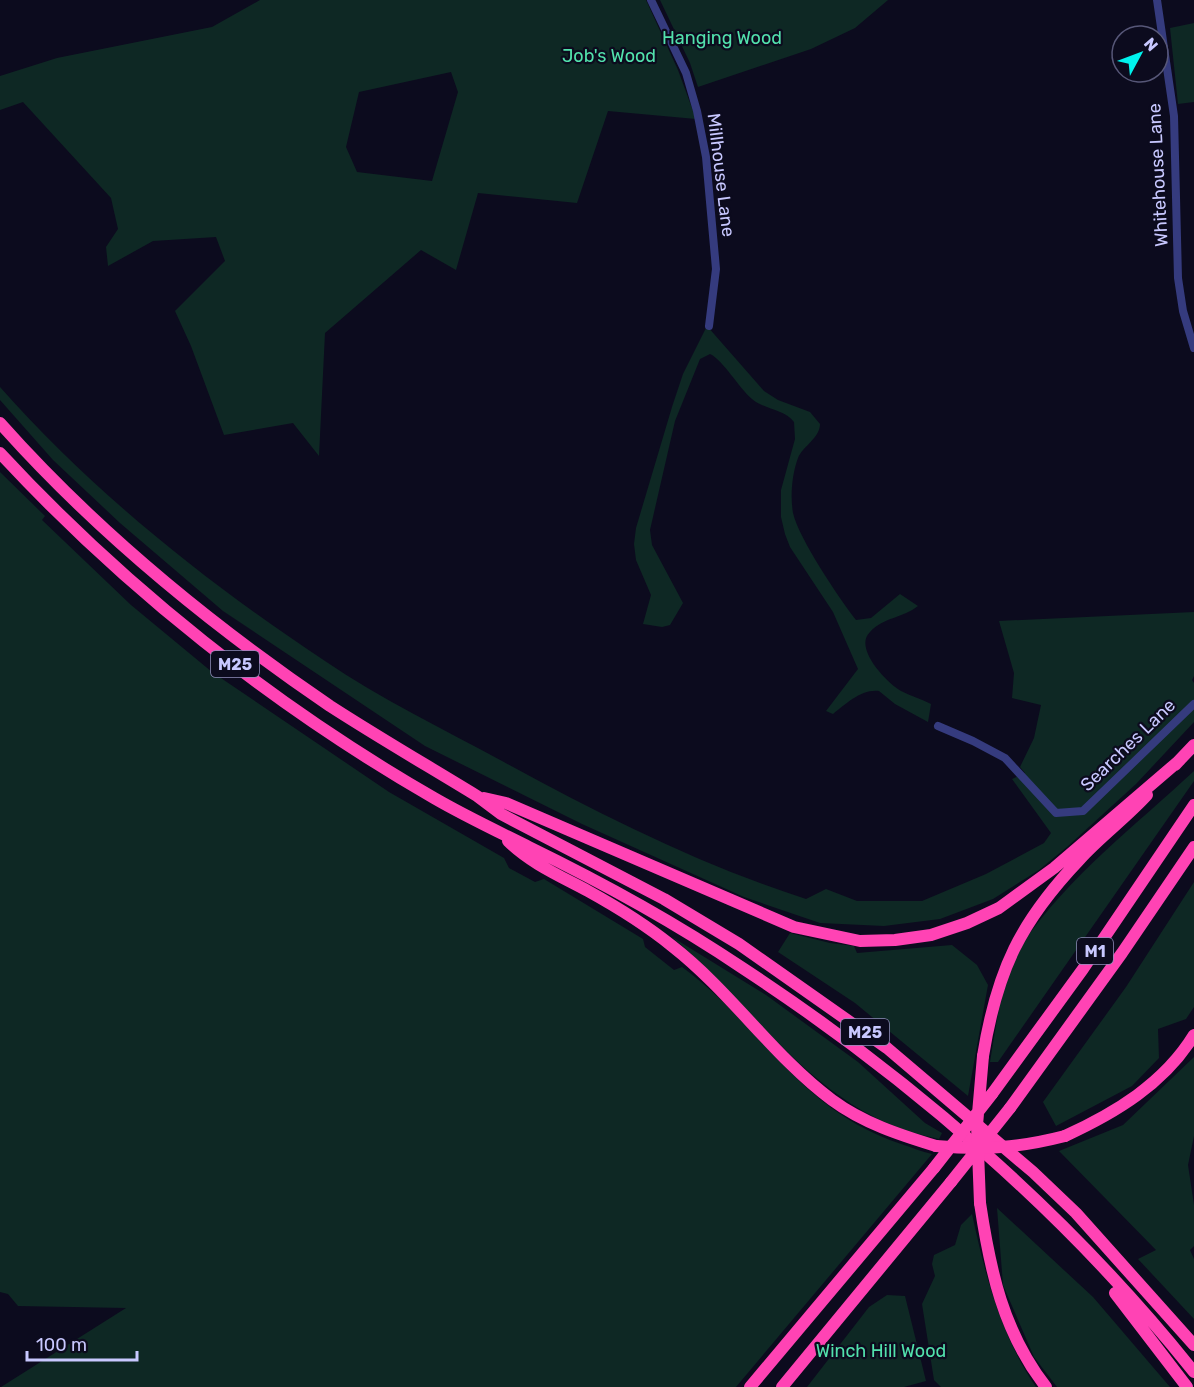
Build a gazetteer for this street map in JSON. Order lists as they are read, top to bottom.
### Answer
{
  "streets": {
    "highway": ["M25", "M1"],
    "street": ["Millhouse Lane", "Whitehouse Lane", "Searches Lane"]
  },
  "parks": ["Hanging Wood", "Job's Wood", "Winch Hill Wood"],
  "scale_bar": "100 m",
  "north": "top right"
}
